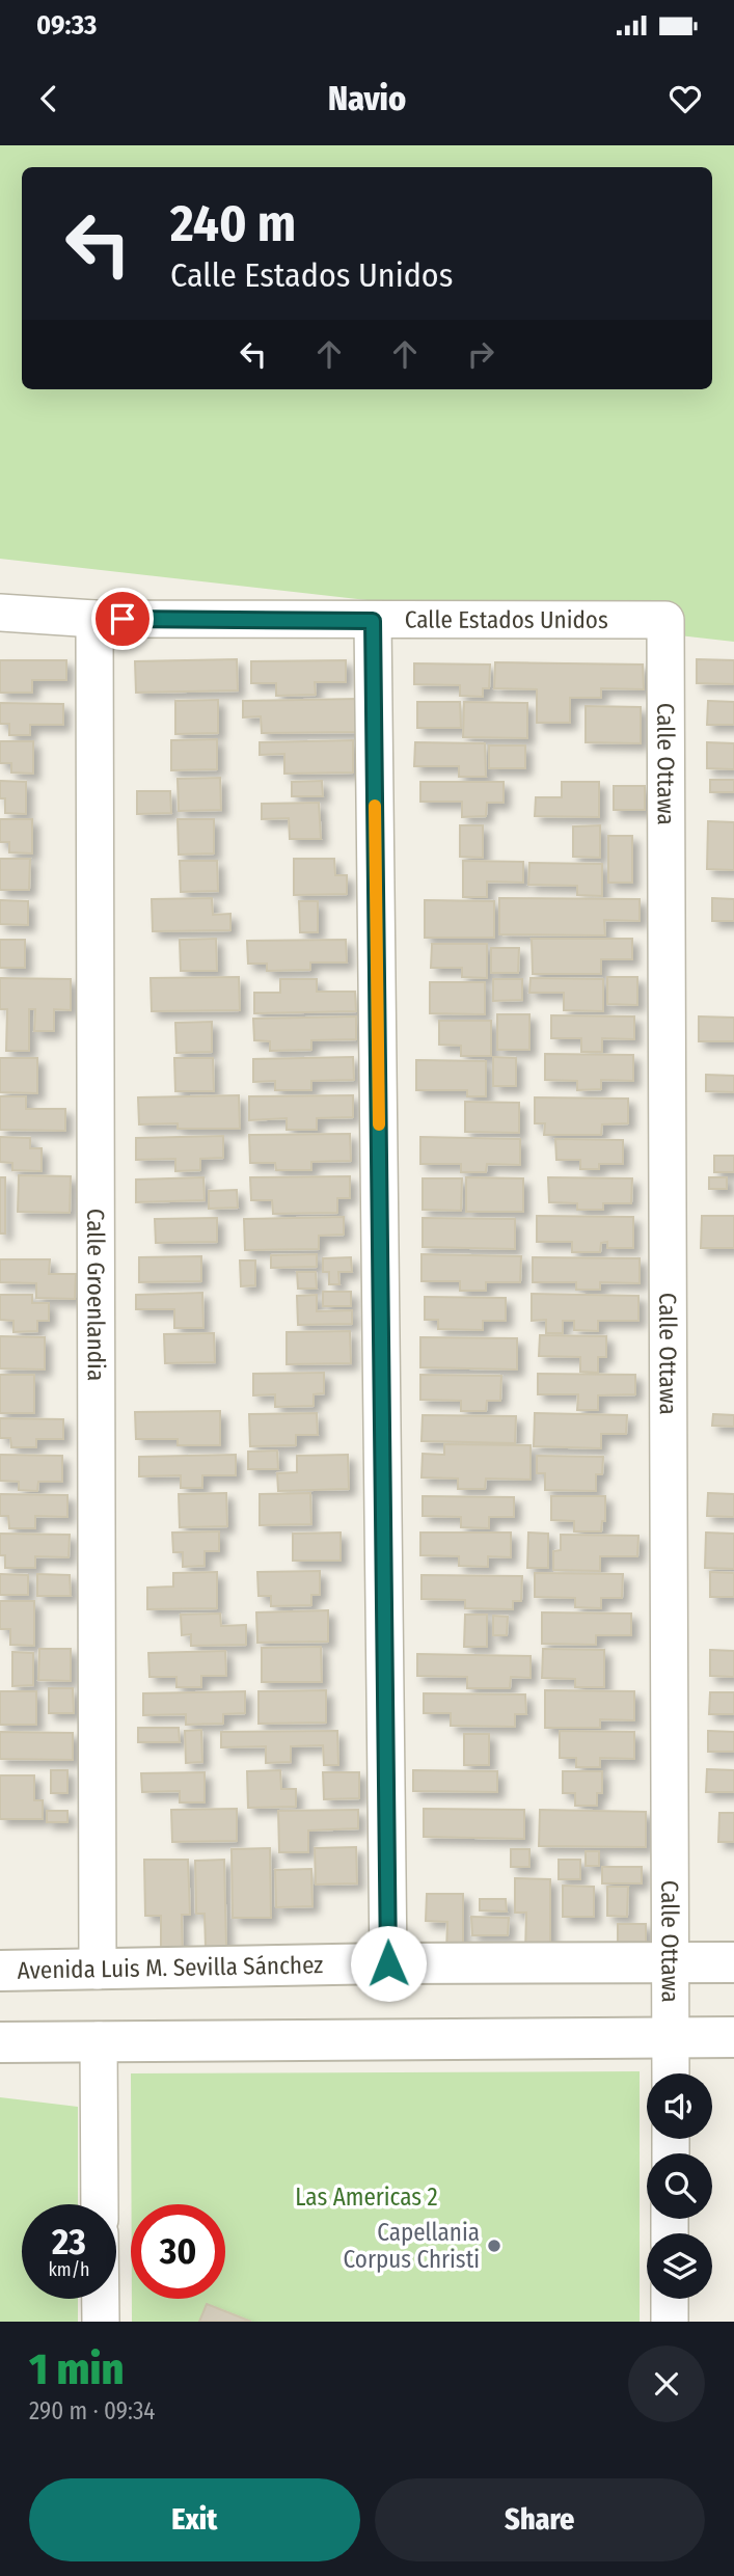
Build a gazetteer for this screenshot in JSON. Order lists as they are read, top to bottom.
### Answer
{
  "streets": {
    "street": [
      "Calle Estados Unidos",
      "Calle Ottawa",
      "Calle Groenlandia",
      "Avenida Luis M. Sevilla Sánchez"
    ]
  },
  "crossings": [
    ["Calle Estados Unidos", "Calle Ottawa"],
    ["Calle Estados Unidos", "Calle Groenlandia"],
    ["Calle Ottawa", "Avenida Luis M. Sevilla Sánchez"],
    ["Calle Groenlandia", "Avenida Luis M. Sevilla Sánchez"]
  ],
  "parks": ["Las Americas 2"],
  "places": ["Capellania Corpus Christi"],
  "page": {
    "status": "09:33",
    "header": "Navio",
    "turn": ["240 m", "Calle Estados Unidos"],
    "speed": "23 km/h",
    "limit": "30",
    "heading": ["1 min", "290 m · 09:34"],
    "buttons": ["Exit", "Share"]
  }
}
